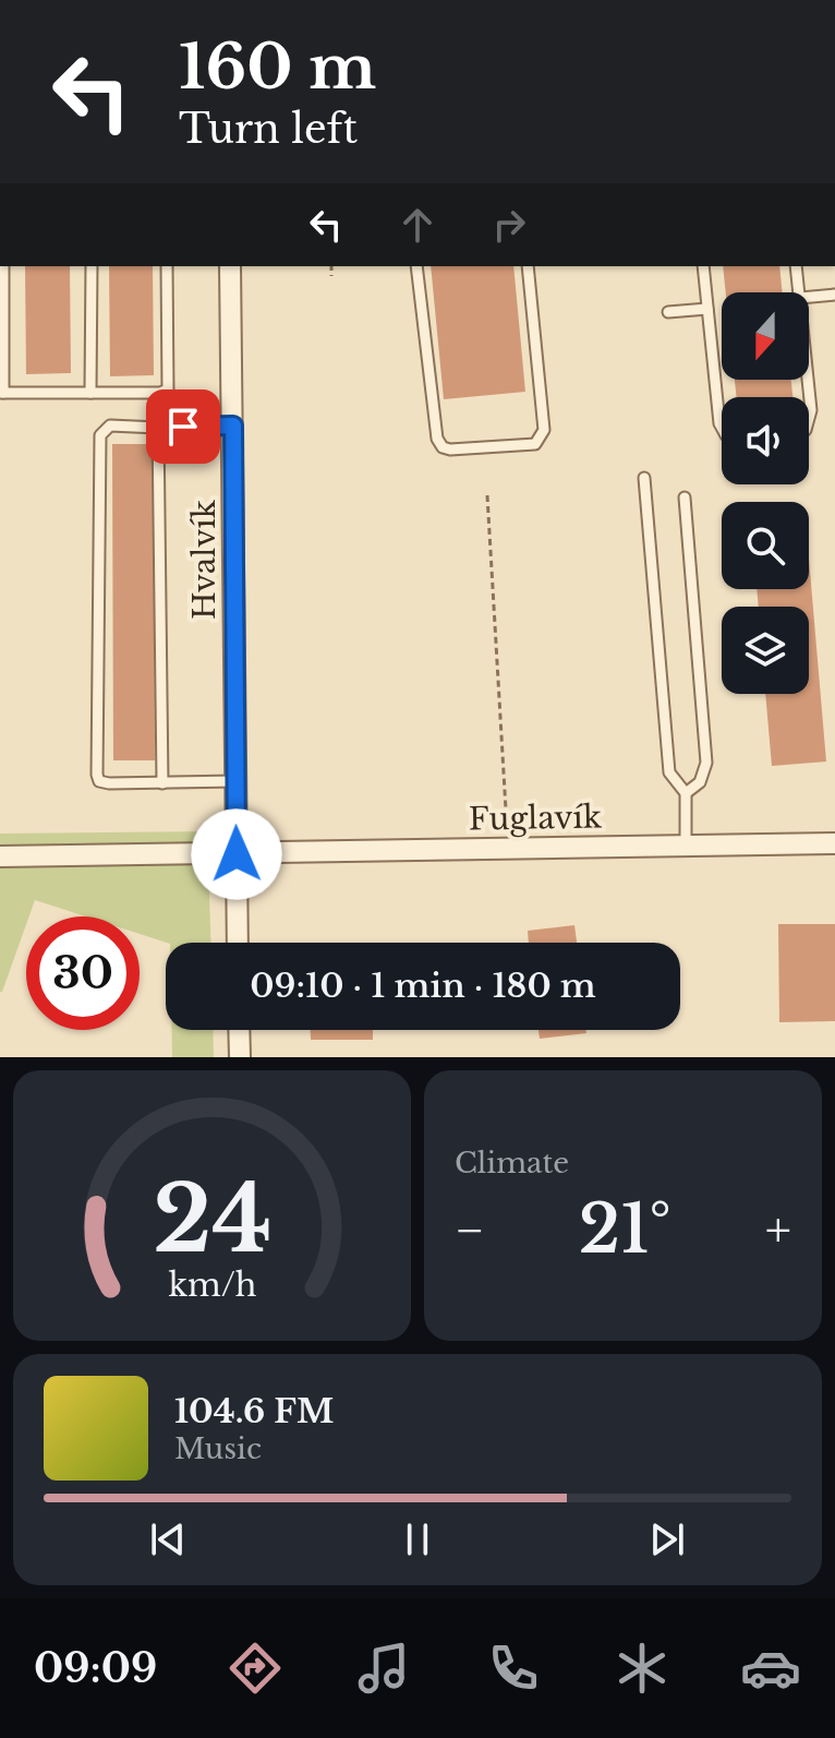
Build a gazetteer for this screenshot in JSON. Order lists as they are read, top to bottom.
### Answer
{
  "streets": {
    "street": ["Hvalvík", "Fuglavík"]
  },
  "crossings": [
    ["Hvalvík", "Fuglavík"]
  ],
  "north": "bottom",
  "page": {
    "turn": ["160 m", "Turn left"],
    "limit": "30",
    "trip": "09:10 · 1 min · 180 m",
    "tile": "Climate",
    "heat": ["−", "21°", "+"],
    "song": ["104.6 FM", "Music"],
    "tabs": "09:09",
    "gauge": ["24", "km/h"]
  }
}
